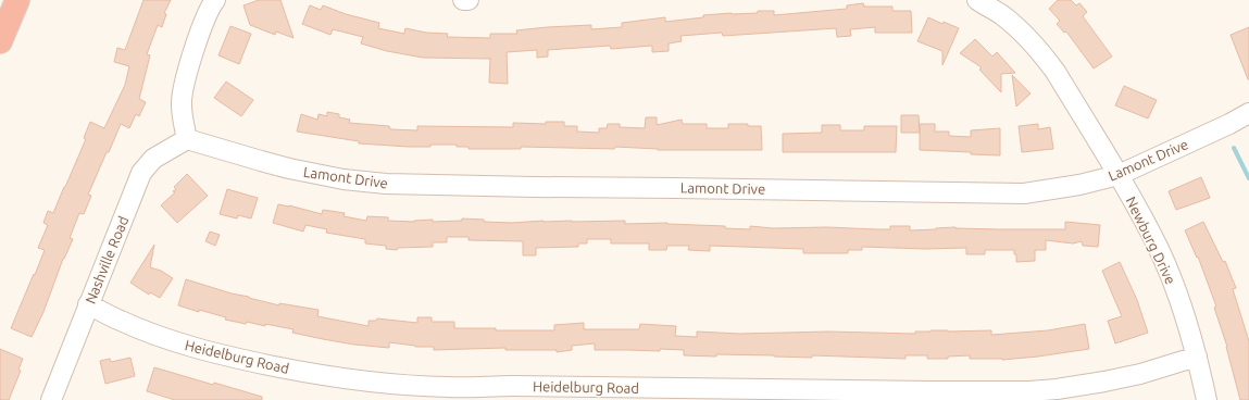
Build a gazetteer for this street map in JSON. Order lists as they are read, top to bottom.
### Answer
{
  "streets": {
    "street": [
      "Lamont Drive",
      "Newburg Drive",
      "Nashville Road",
      "Heidelburg Road"
    ]
  },
  "crossings": [
    ["Lamont Drive", "Newburg Drive"],
    ["Lamont Drive", "Nashville Road"],
    ["Newburg Drive", "Heidelburg Road"],
    ["Nashville Road", "Heidelburg Road"]
  ]
}
